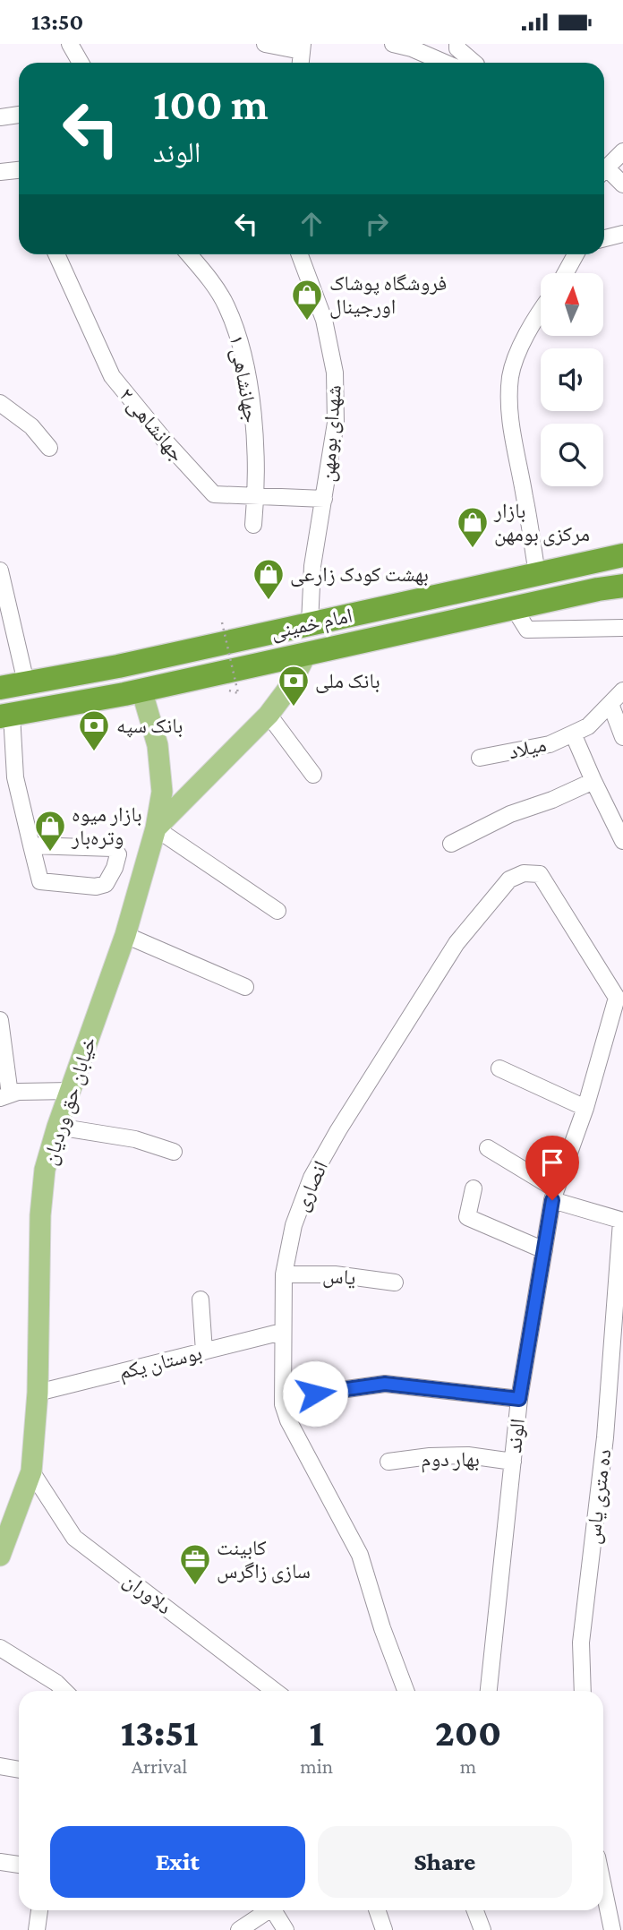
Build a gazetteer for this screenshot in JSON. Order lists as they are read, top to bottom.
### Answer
{
  "streets": {
    "highway": ["امام خمینی"],
    "main road": ["خیابان حق وردیان"],
    "street": [
      "جهانشاهی ۱",
      "جهانشاهی ۲",
      "شهدای بومهن",
      "میلاد",
      "انصاری",
      "یاس",
      "بوستان یکم",
      "الوند",
      "بهار دوم",
      "ده متری یاس",
      "دلاوران"
    ]
  },
  "crossings": [
    ["جهانشاهی ۱", "جهانشاهی ۲"],
    ["جهانشاهی ۲", "شهدای بومهن"],
    ["شهدای بومهن", "امام خمینی"],
    ["امام خمینی", "خیابان حق وردیان"],
    ["خیابان حق وردیان", "بوستان یکم"],
    ["خیابان حق وردیان", "دلاوران"],
    ["انصاری", "یاس"],
    ["انصاری", "بوستان یکم"],
    ["انصاری", "الوند"],
    ["الوند", "بهار دوم"]
  ],
  "places": {
    "shop": [
      "فروشگاه پوشاک اورجینال",
      "بازار مرکزی بومهن",
      "بهشت کودک زارعی",
      "بازار میوه وتره‌بار"
    ],
    "bank": ["بانک ملی", "بانک سپه"],
    "office": ["کابینت سازی زاگرس"]
  },
  "north": "top",
  "page": {
    "status": "13:50",
    "turn": ["100 m", "الوند"],
    "eta": [
      "13:51",
      "Arrival",
      "1",
      "min",
      "200",
      "m"
    ],
    "buttons": ["Exit", "Share"]
  }
}
